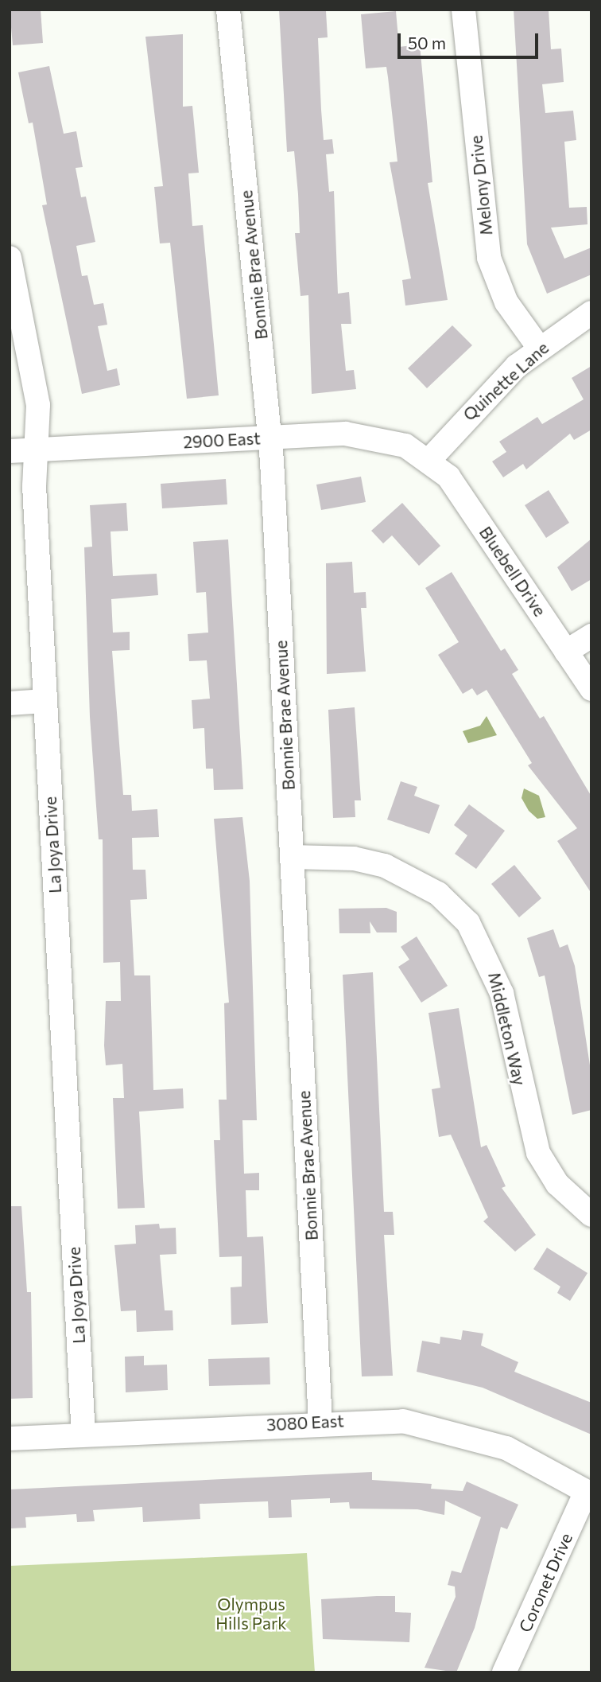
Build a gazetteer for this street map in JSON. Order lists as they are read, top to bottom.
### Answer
{
  "streets": {
    "street": [
      "Melony Drive",
      "Bonnie Brae Avenue",
      "Quinette Lane",
      "2900 East",
      "Bluebell Drive",
      "La Joya Drive",
      "Middleton Way",
      "3080 East",
      "Coronet Drive"
    ]
  },
  "crossings": [
    ["Melony Drive", "Quinette Lane"],
    ["Bonnie Brae Avenue", "2900 East"],
    ["Bonnie Brae Avenue", "Middleton Way"],
    ["Bonnie Brae Avenue", "3080 East"],
    ["Quinette Lane", "2900 East"],
    ["Quinette Lane", "Bluebell Drive"],
    ["2900 East", "Bluebell Drive"],
    ["2900 East", "La Joya Drive"],
    ["La Joya Drive", "3080 East"],
    ["3080 East", "Coronet Drive"]
  ],
  "parks": ["Olympus Hills Park"],
  "scale_bar": "50 m"
}
